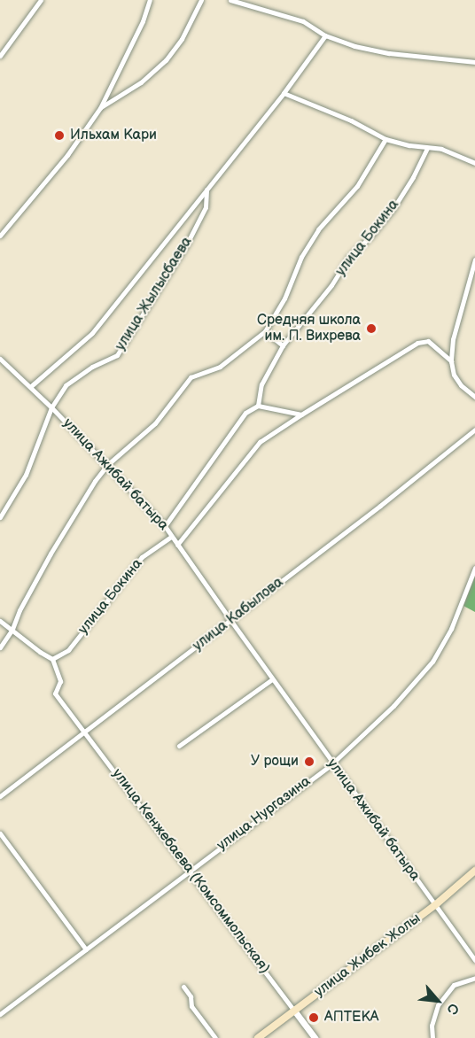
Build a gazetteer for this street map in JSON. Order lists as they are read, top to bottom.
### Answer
{
  "streets": {
    "main road": ["улица Жибек Жолы"],
    "street": [
      "улица Бокина",
      "улица Жылысбаева",
      "улица Ажибай батыра",
      "улица Кабылова",
      "улица Нургазина",
      "улица Кенжебаева (Комсоммольская)"
    ]
  },
  "crossings": [
    ["улица Бокина", "улица Ажибай батыра"],
    ["улица Бокина", "улица Кенжебаева (Комсоммольская)"],
    ["улица Жылысбаева", "улица Ажибай батыра"],
    ["улица Ажибай батыра", "улица Кабылова"],
    ["улица Ажибай батыра", "улица Нургазина"],
    ["улица Ажибай батыра", "улица Жибек Жолы"],
    ["улица Кабылова", "улица Кенжебаева (Комсоммольская)"],
    ["улица Нургазина", "улица Кенжебаева (Комсоммольская)"],
    ["улица Кенжебаева (Комсоммольская)", "улица Жибек Жолы"]
  ],
  "places": [
    "Ильхам Кари",
    "Средняя школа им. П. Вихрева",
    "У рощи",
    "АПТЕКА"
  ],
  "north": "bottom right"
}
